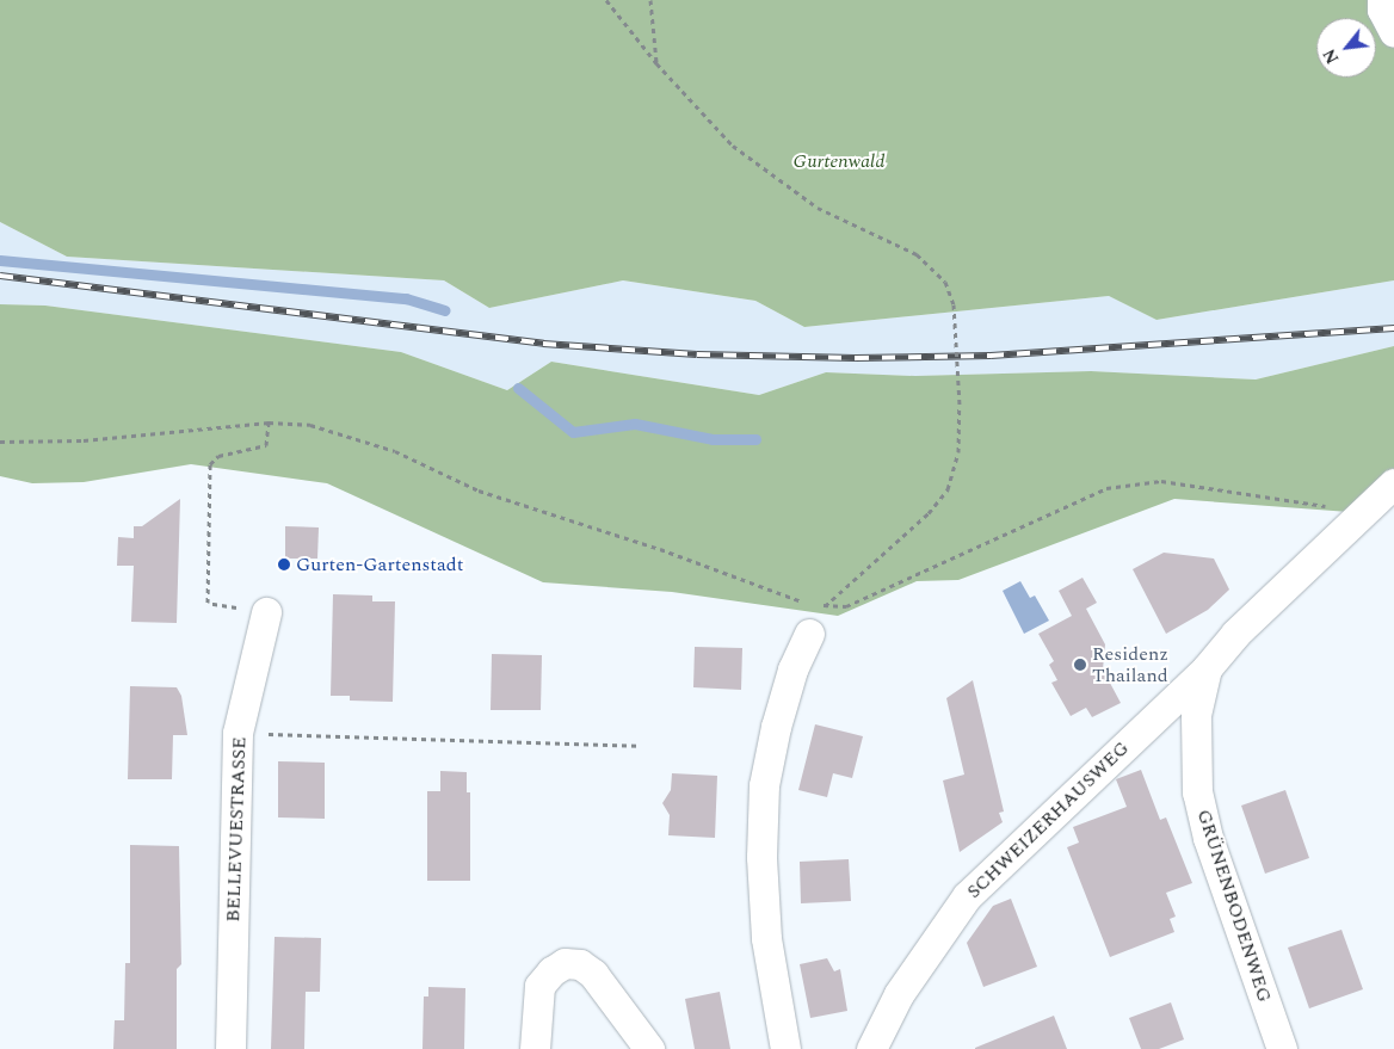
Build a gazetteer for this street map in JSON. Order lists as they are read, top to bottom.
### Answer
{
  "streets": {
    "street": ["SCHWEIZERHAUSWEG", "BELLEVUESTRASSE", "GRÜNENBODENWEG"]
  },
  "crossings": [
    ["SCHWEIZERHAUSWEG", "GRÜNENBODENWEG"]
  ],
  "parks": ["Gurtenwald"],
  "places": ["Gurten-Gartenstadt", "Residenz Thailand"],
  "north": "bottom left"
}
